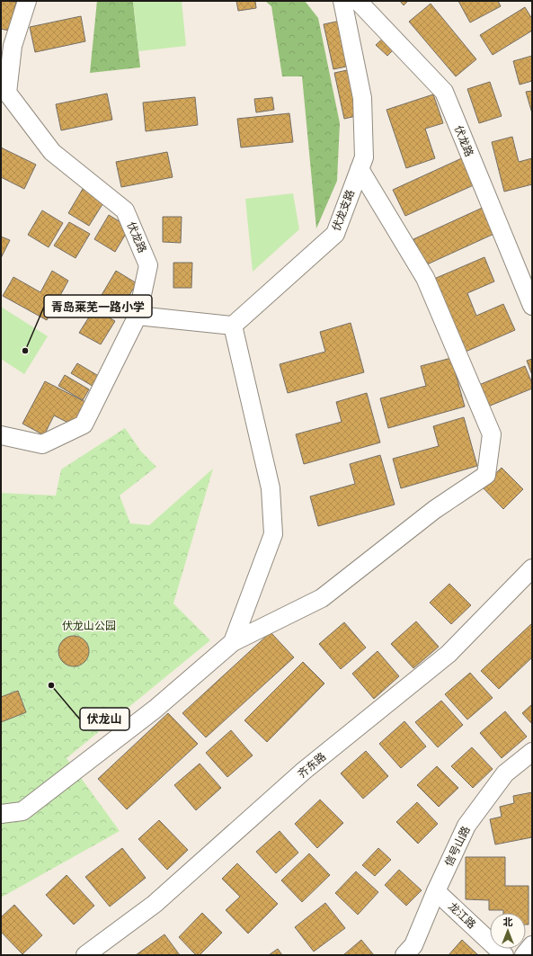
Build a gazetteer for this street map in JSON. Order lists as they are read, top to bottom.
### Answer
{
  "streets": {
    "street": [
      "伏龙路",
      "伏龙支路",
      "齐东路",
      "信号山路",
      "龙江路"
    ]
  },
  "crossings": [
    ["信号山路", "龙江路"]
  ],
  "parks": ["伏龙山公园"],
  "places": ["青岛莱芜一路小学", "伏龙山"],
  "north": "top"
}
